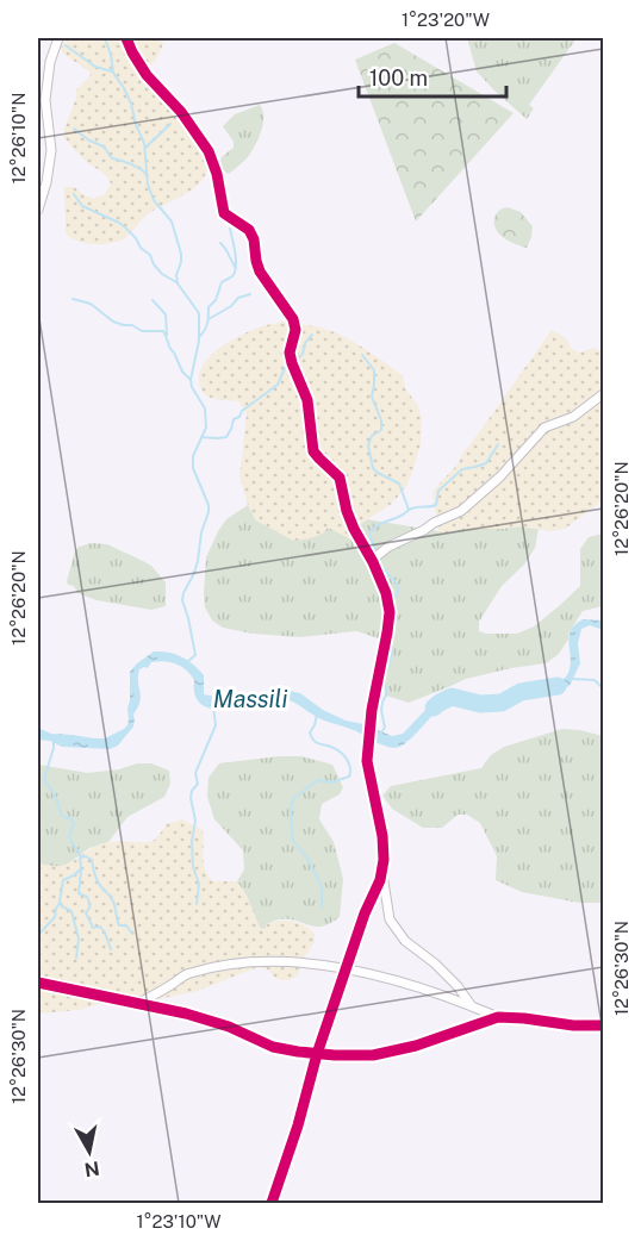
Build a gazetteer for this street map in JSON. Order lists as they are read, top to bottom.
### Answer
{
  "water": ["Massili"],
  "scale_bar": "100 m",
  "north": "bottom",
  "coordinates": [
    "1°23'20\"W",
    "12°26'10\"N",
    "12°26'20\"N",
    "12°26'30\"N",
    "1°23'10\"W"
  ]
}
